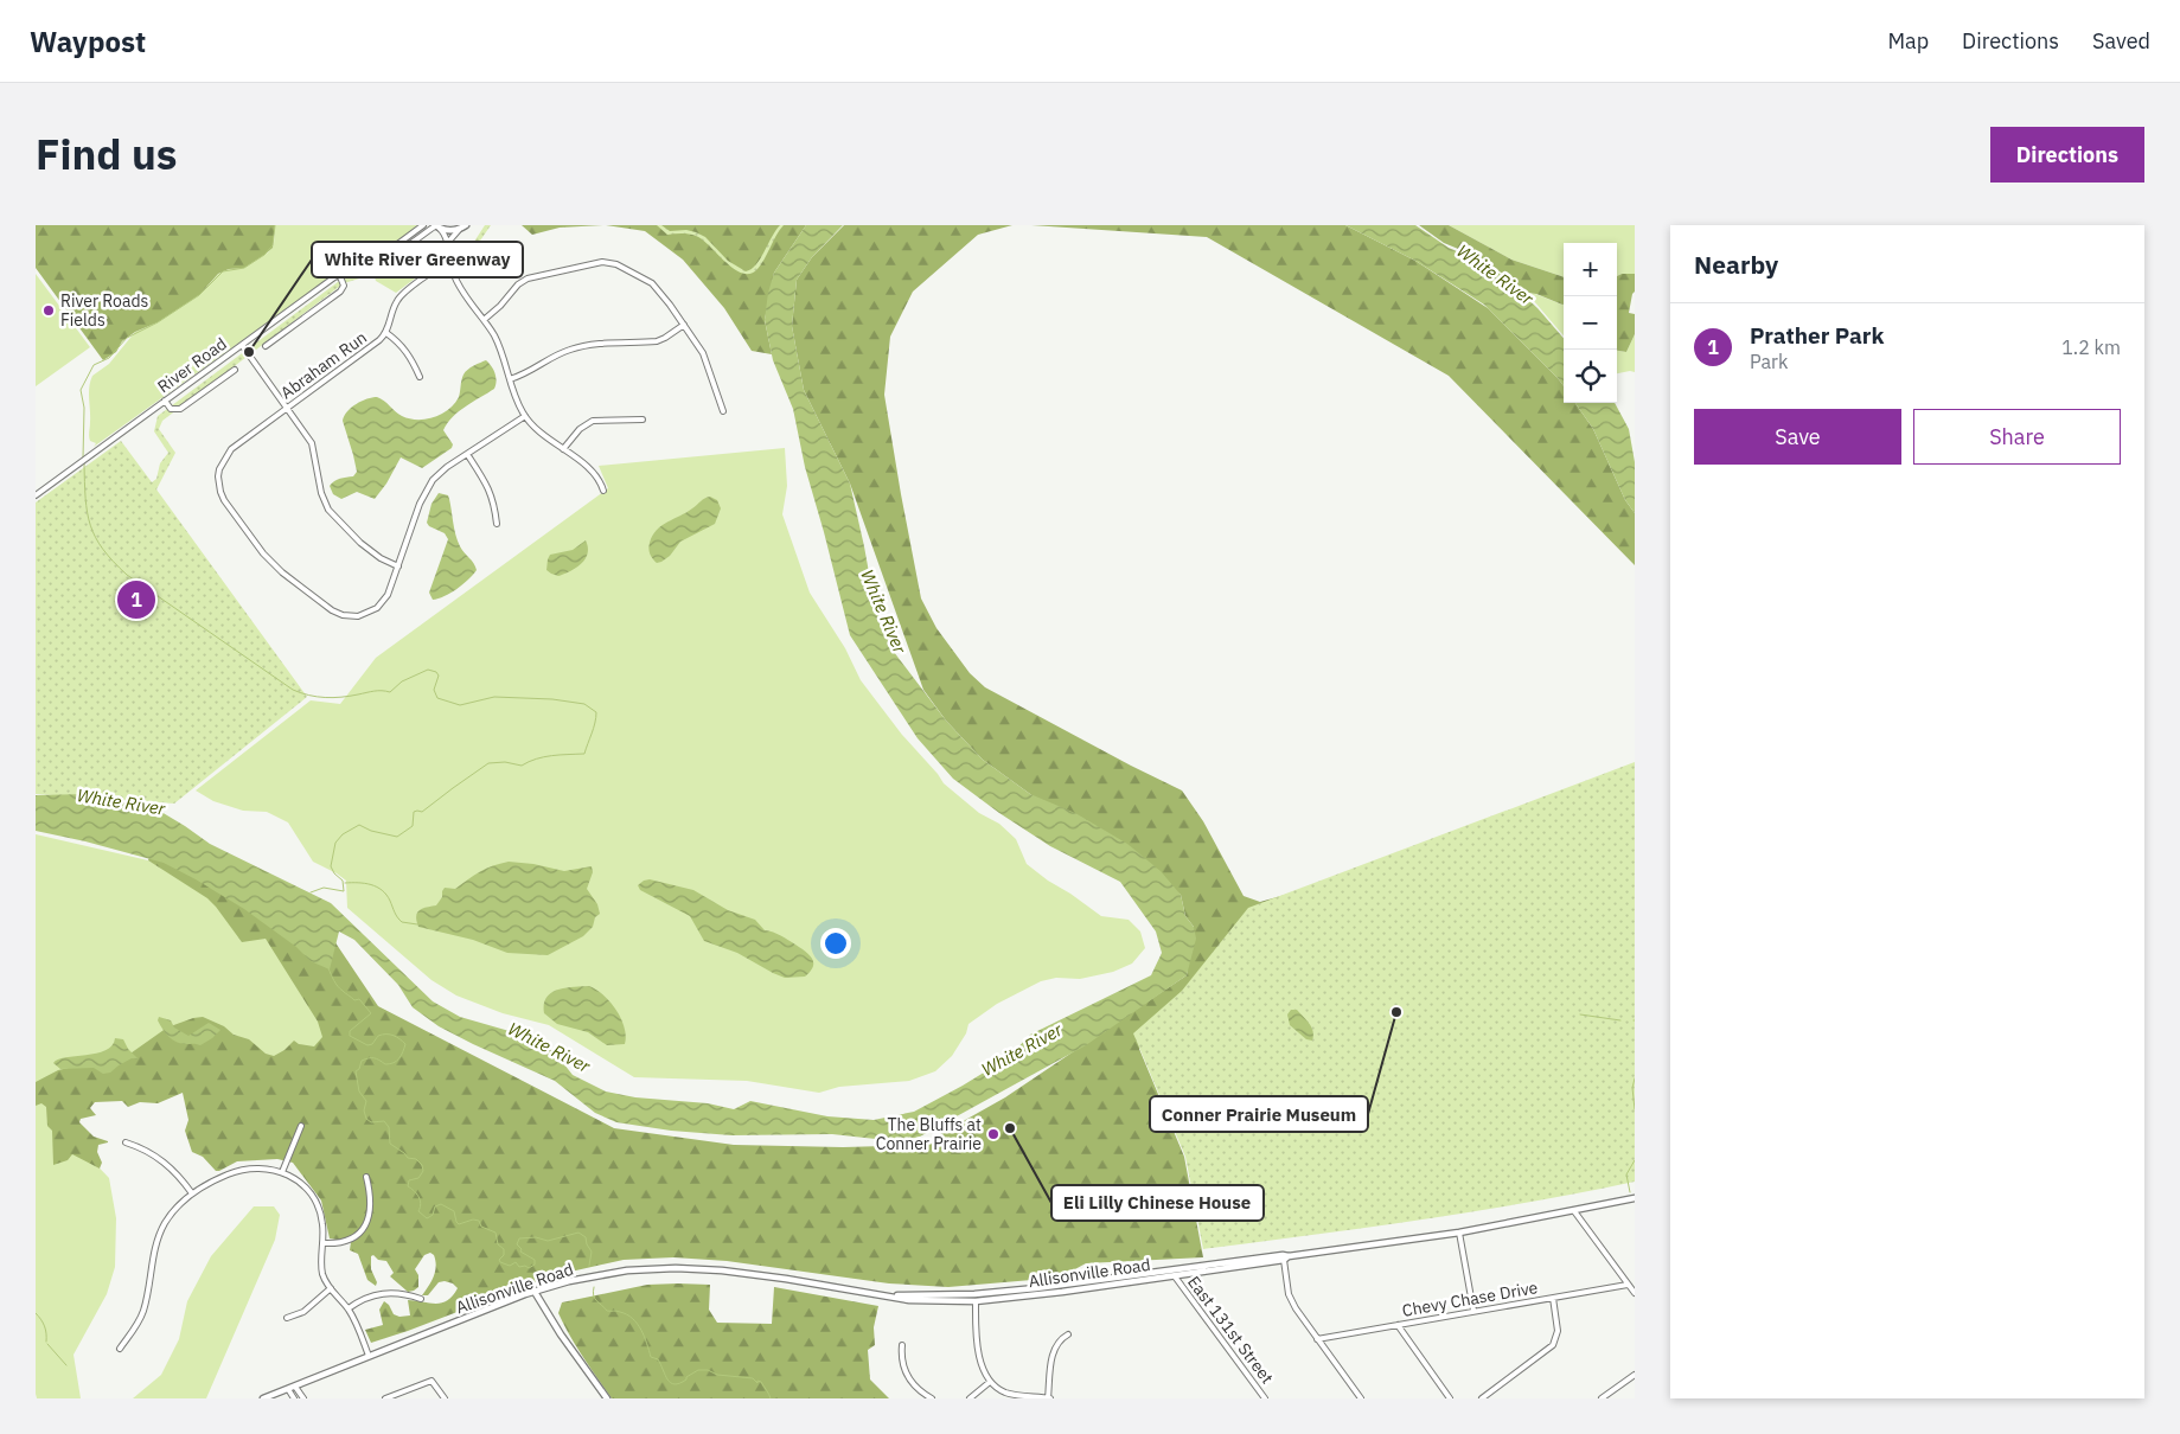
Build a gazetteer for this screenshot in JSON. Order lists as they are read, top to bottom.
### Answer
{
  "streets": {
    "main road": ["Allisonville Road"],
    "street": [
      "River Road",
      "Abraham Run",
      "Chevy Chase Drive",
      "East 131st Street"
    ]
  },
  "crossings": [
    ["Allisonville Road", "East 131st Street"]
  ],
  "water": ["White River"],
  "places": [
    "River Roads Fields",
    "White River Greenway",
    "Conner Prairie Museum",
    "Eli Lilly Chinese House",
    "The Bluffs at Conner Prairie"
  ],
  "page": {
    "header": "Waypost",
    "nav": ["Map", "Directions", "Saved"],
    "title": "Find us",
    "buttons": [
      "Directions",
      ["Save", "Share"]
    ],
    "heading": "Nearby",
    "map_buttons": ["+", "−"],
    "list": [
      {
        "mark": "1",
        "name": "Prather Park",
        "note": "Park",
        "value": "1.2 km"
      }
    ],
    "pins": "1"
  }
}
